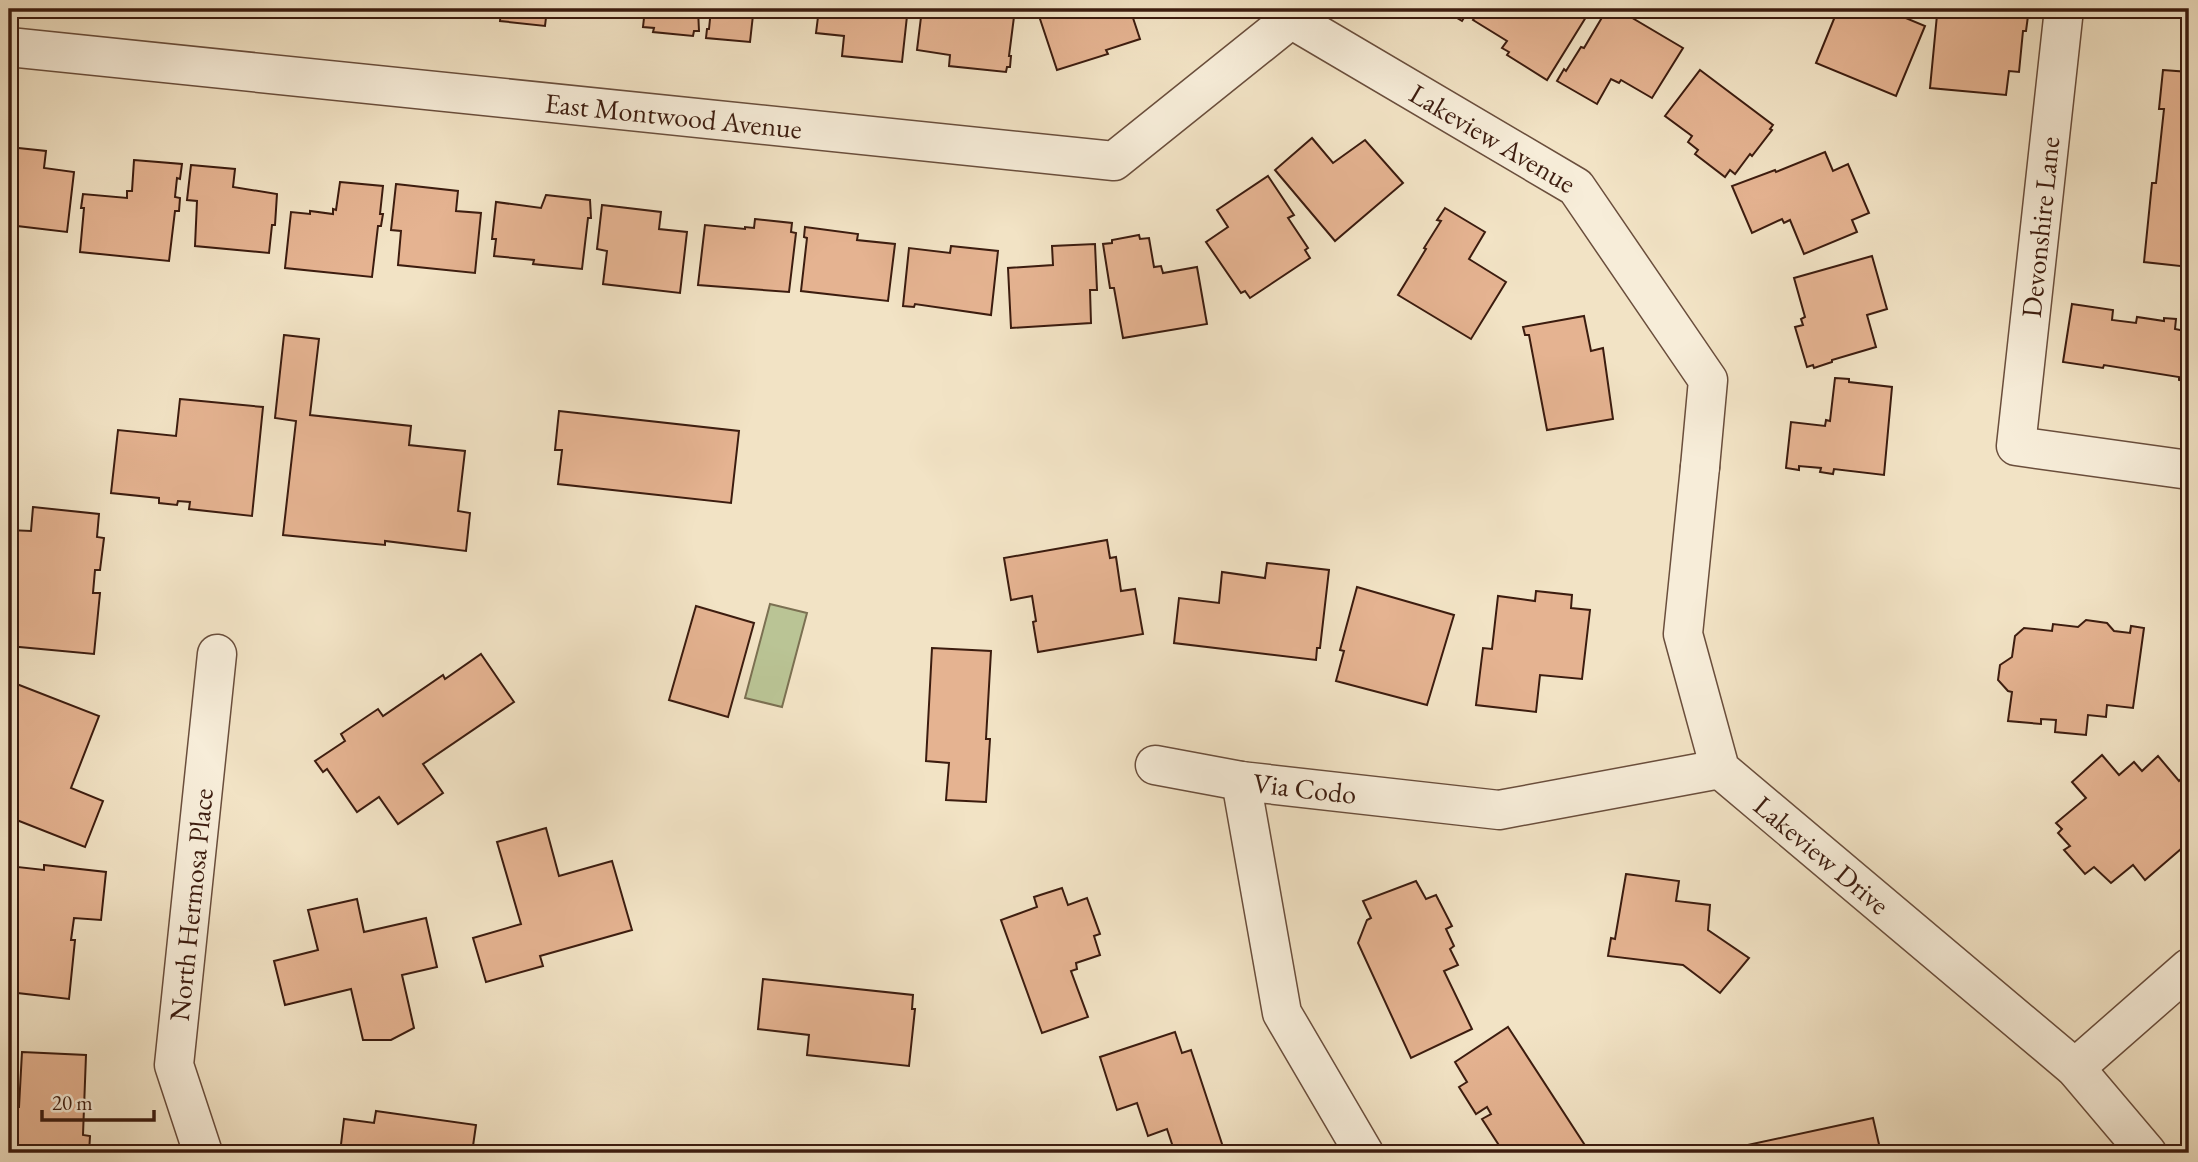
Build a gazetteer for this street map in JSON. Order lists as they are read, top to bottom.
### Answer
{
  "streets": {
    "street": [
      "East Montwood Avenue",
      "Lakeview Avenue",
      "Devonshire Lane",
      "Via Codo",
      "Lakeview Drive",
      "North Hermosa Place"
    ]
  },
  "crossings": [
    ["East Montwood Avenue", "Lakeview Avenue"],
    ["Lakeview Avenue", "Via Codo"],
    ["Lakeview Avenue", "Lakeview Drive"],
    ["Via Codo", "Lakeview Drive"]
  ],
  "scale_bar": "20 m"
}
